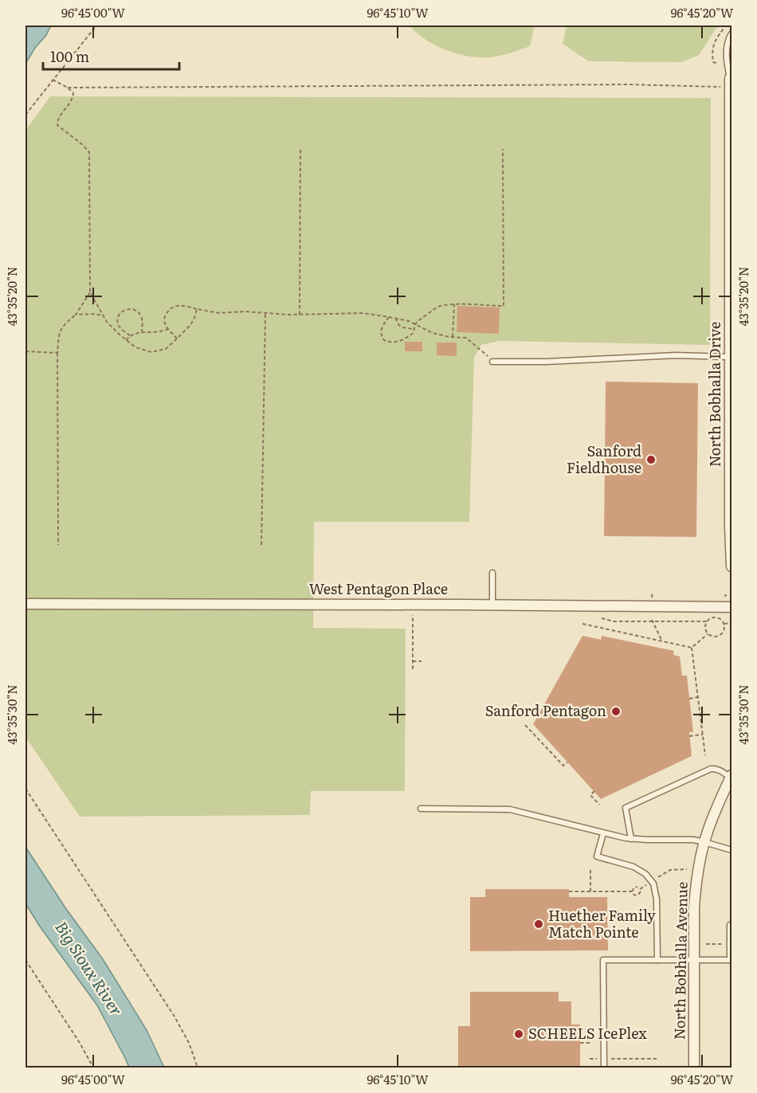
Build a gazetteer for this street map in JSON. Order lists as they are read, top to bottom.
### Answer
{
  "streets": {
    "street": ["North Bobhalla Drive", "West Pentagon Place", "North Bobhalla Avenue"]
  },
  "water": ["Big Sioux River"],
  "places": [
    "Sanford Fieldhouse",
    "Sanford Pentagon",
    "Huether Family Match Pointe",
    "SCHEELS IcePlex"
  ],
  "scale_bar": "100 m",
  "coordinates": [
    "96°45'00\"W",
    "96°45'10\"W",
    "96°45'20\"W",
    "43°35'20\"N",
    "43°35'30\"N"
  ]
}
